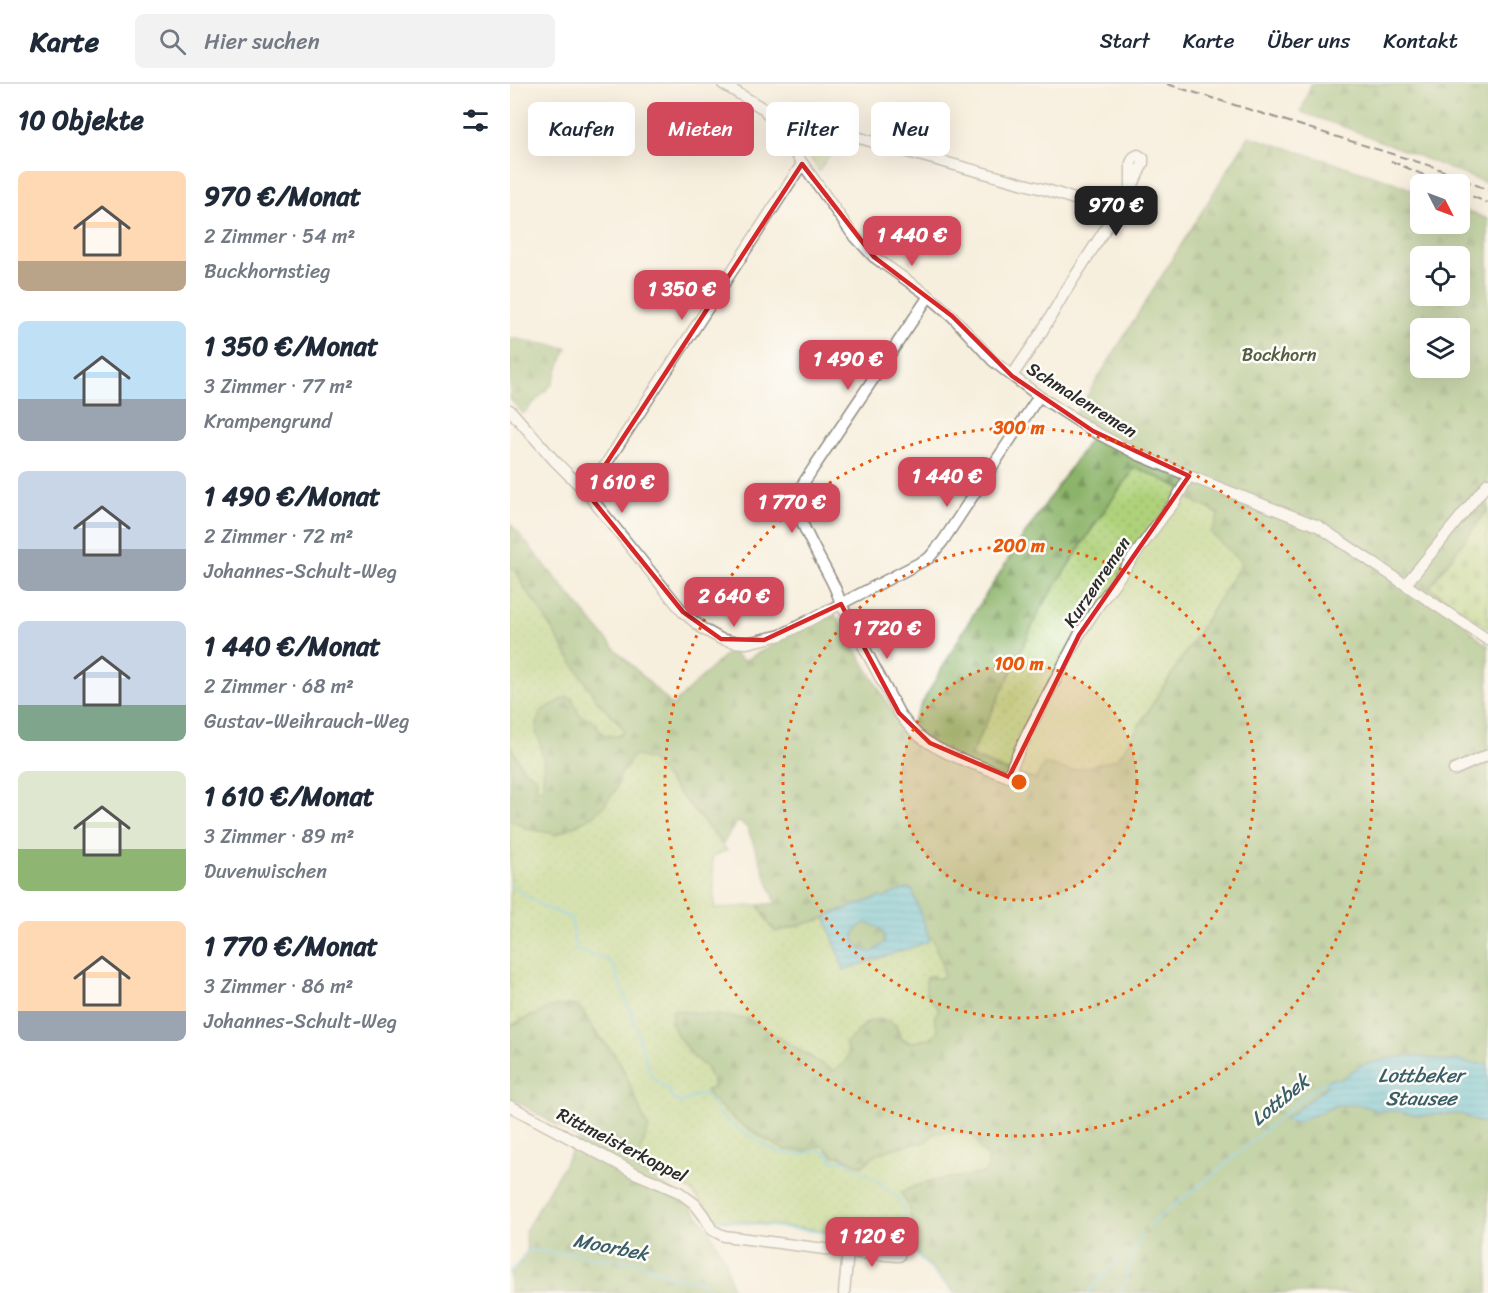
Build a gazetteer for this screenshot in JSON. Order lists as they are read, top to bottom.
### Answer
{
  "streets": {
    "street": ["Schmalenremen", "Kurzenremen", "Rittmeisterkoppel"]
  },
  "crossings": [
    ["Schmalenremen", "Kurzenremen"]
  ],
  "water": ["Lottbeker Stausee", "Lottbek", "Moorbek"],
  "parks": ["Bockhorn"],
  "north": "bottom right",
  "page": {
    "header": "Karte",
    "search": "Hier suchen",
    "nav": [
      "Start",
      "Karte",
      "Über uns",
      "Kontakt"
    ],
    "heading": "10 Objekte",
    "chip": [
      "Kaufen",
      "Mieten",
      "Filter",
      "Neu"
    ],
    "list": [
      {
        "name": "970 €/Monat",
        "note": "2 Zimmer · 54 m² · Buckhornstieg"
      },
      {
        "name": "1 350 €/Monat",
        "note": "3 Zimmer · 77 m² · Krampengrund"
      },
      {
        "name": "1 490 €/Monat",
        "note": "2 Zimmer · 72 m² · Johannes-Schult-Weg"
      },
      {
        "name": "1 440 €/Monat",
        "note": "2 Zimmer · 68 m² · Gustav-Weihrauch-Weg"
      },
      {
        "name": "1 610 €/Monat",
        "note": "3 Zimmer · 89 m² · Duvenwischen"
      },
      {
        "name": "1 770 €/Monat",
        "note": "3 Zimmer · 86 m² · Johannes-Schult-Weg"
      }
    ],
    "price": [
      "970 €",
      "1 440 €",
      "1 350 €",
      "1 490 €",
      "1 440 €",
      "1 610 €",
      "1 770 €",
      "2 640 €",
      "1 720 €",
      "1 120 €"
    ]
  },
  "rings": ["300 m", "200 m", "100 m"]
}
